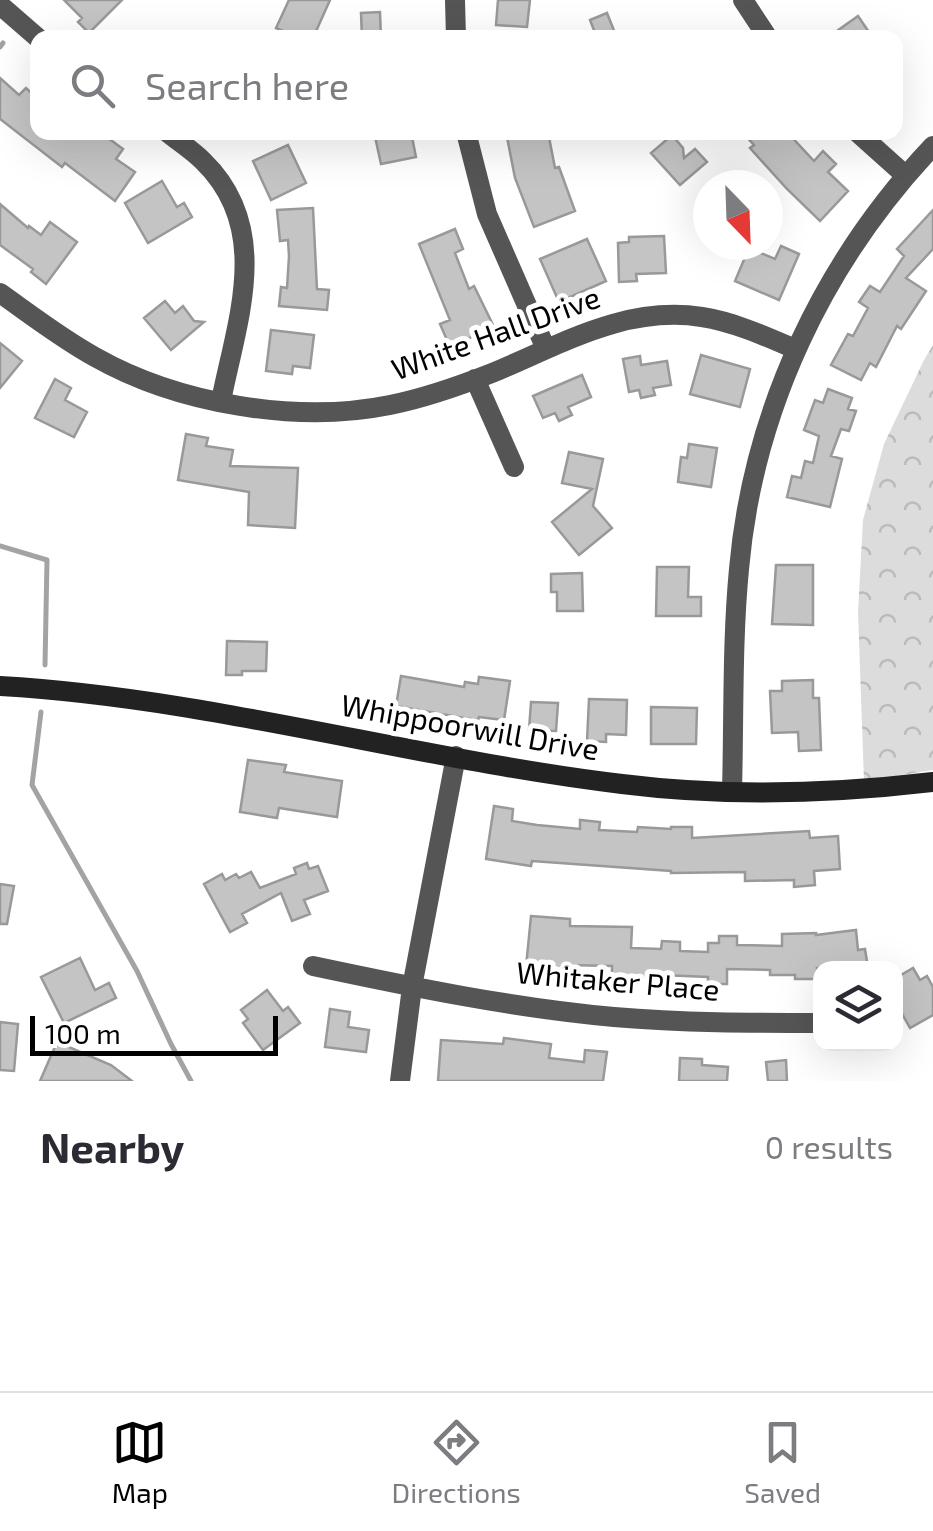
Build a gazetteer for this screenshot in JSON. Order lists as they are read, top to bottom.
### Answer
{
  "streets": {
    "street": ["White Hall Drive", "Whippoorwill Drive", "Whitaker Place"]
  },
  "scale_bar": "100 m",
  "north": "bottom right",
  "page": {
    "search": "Search here",
    "scale": "100 m",
    "heading": ["Nearby", "0 results"],
    "nav": ["Map", "Directions", "Saved"]
  }
}
